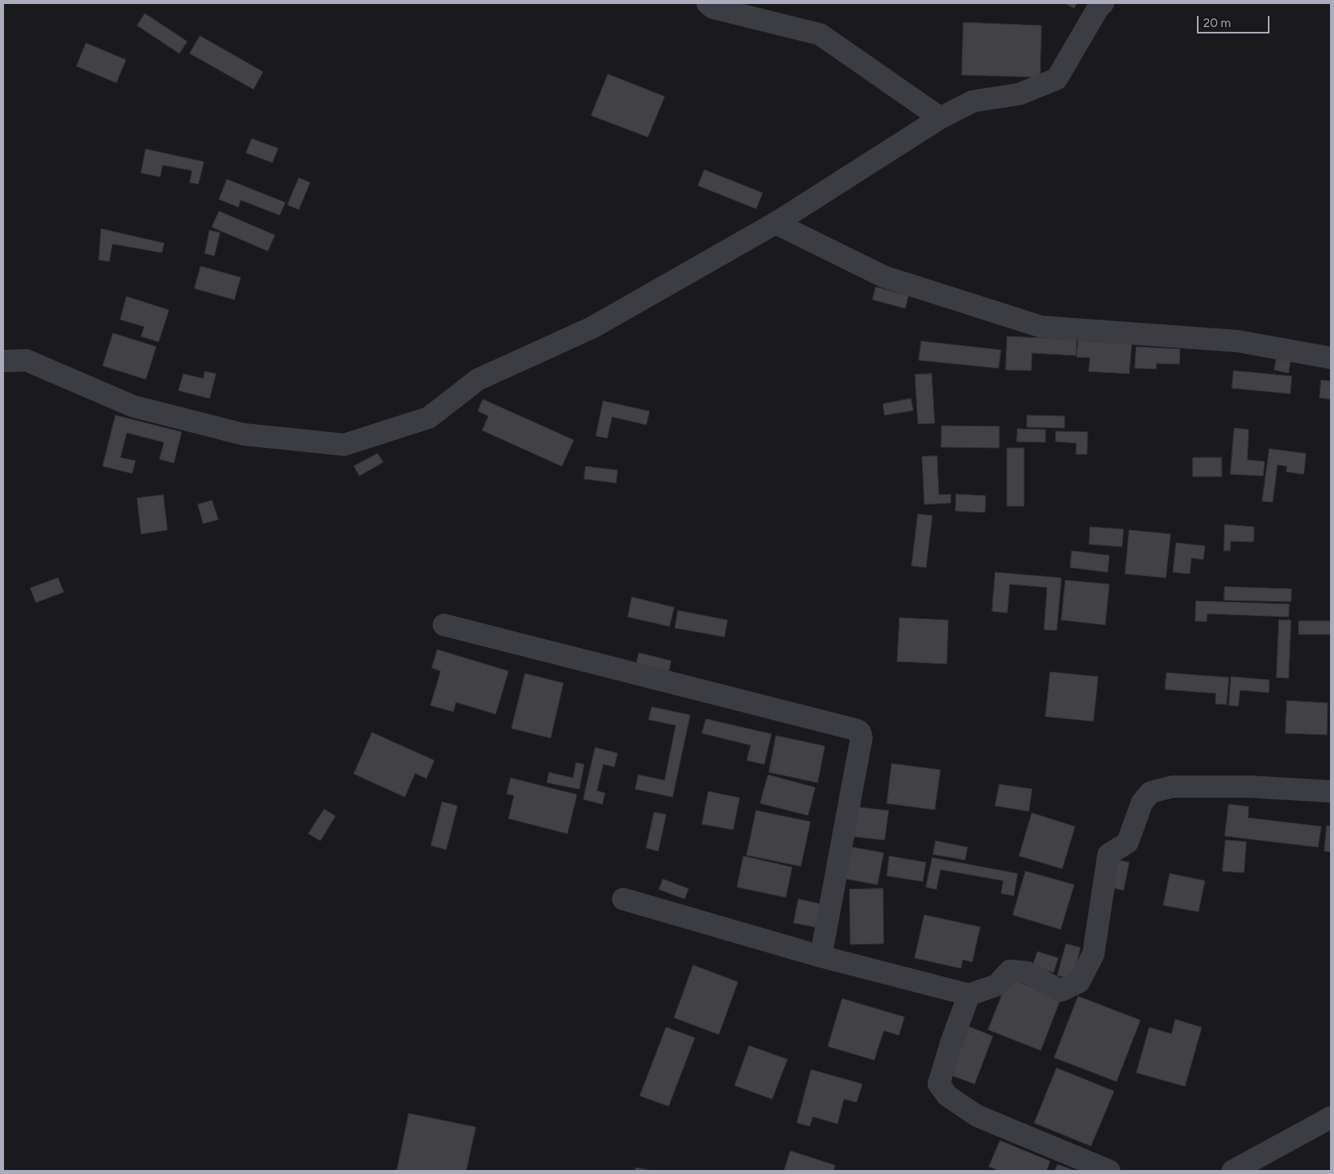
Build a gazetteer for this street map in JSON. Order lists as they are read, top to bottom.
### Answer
{
  "scale_bar": "20 m"
}
